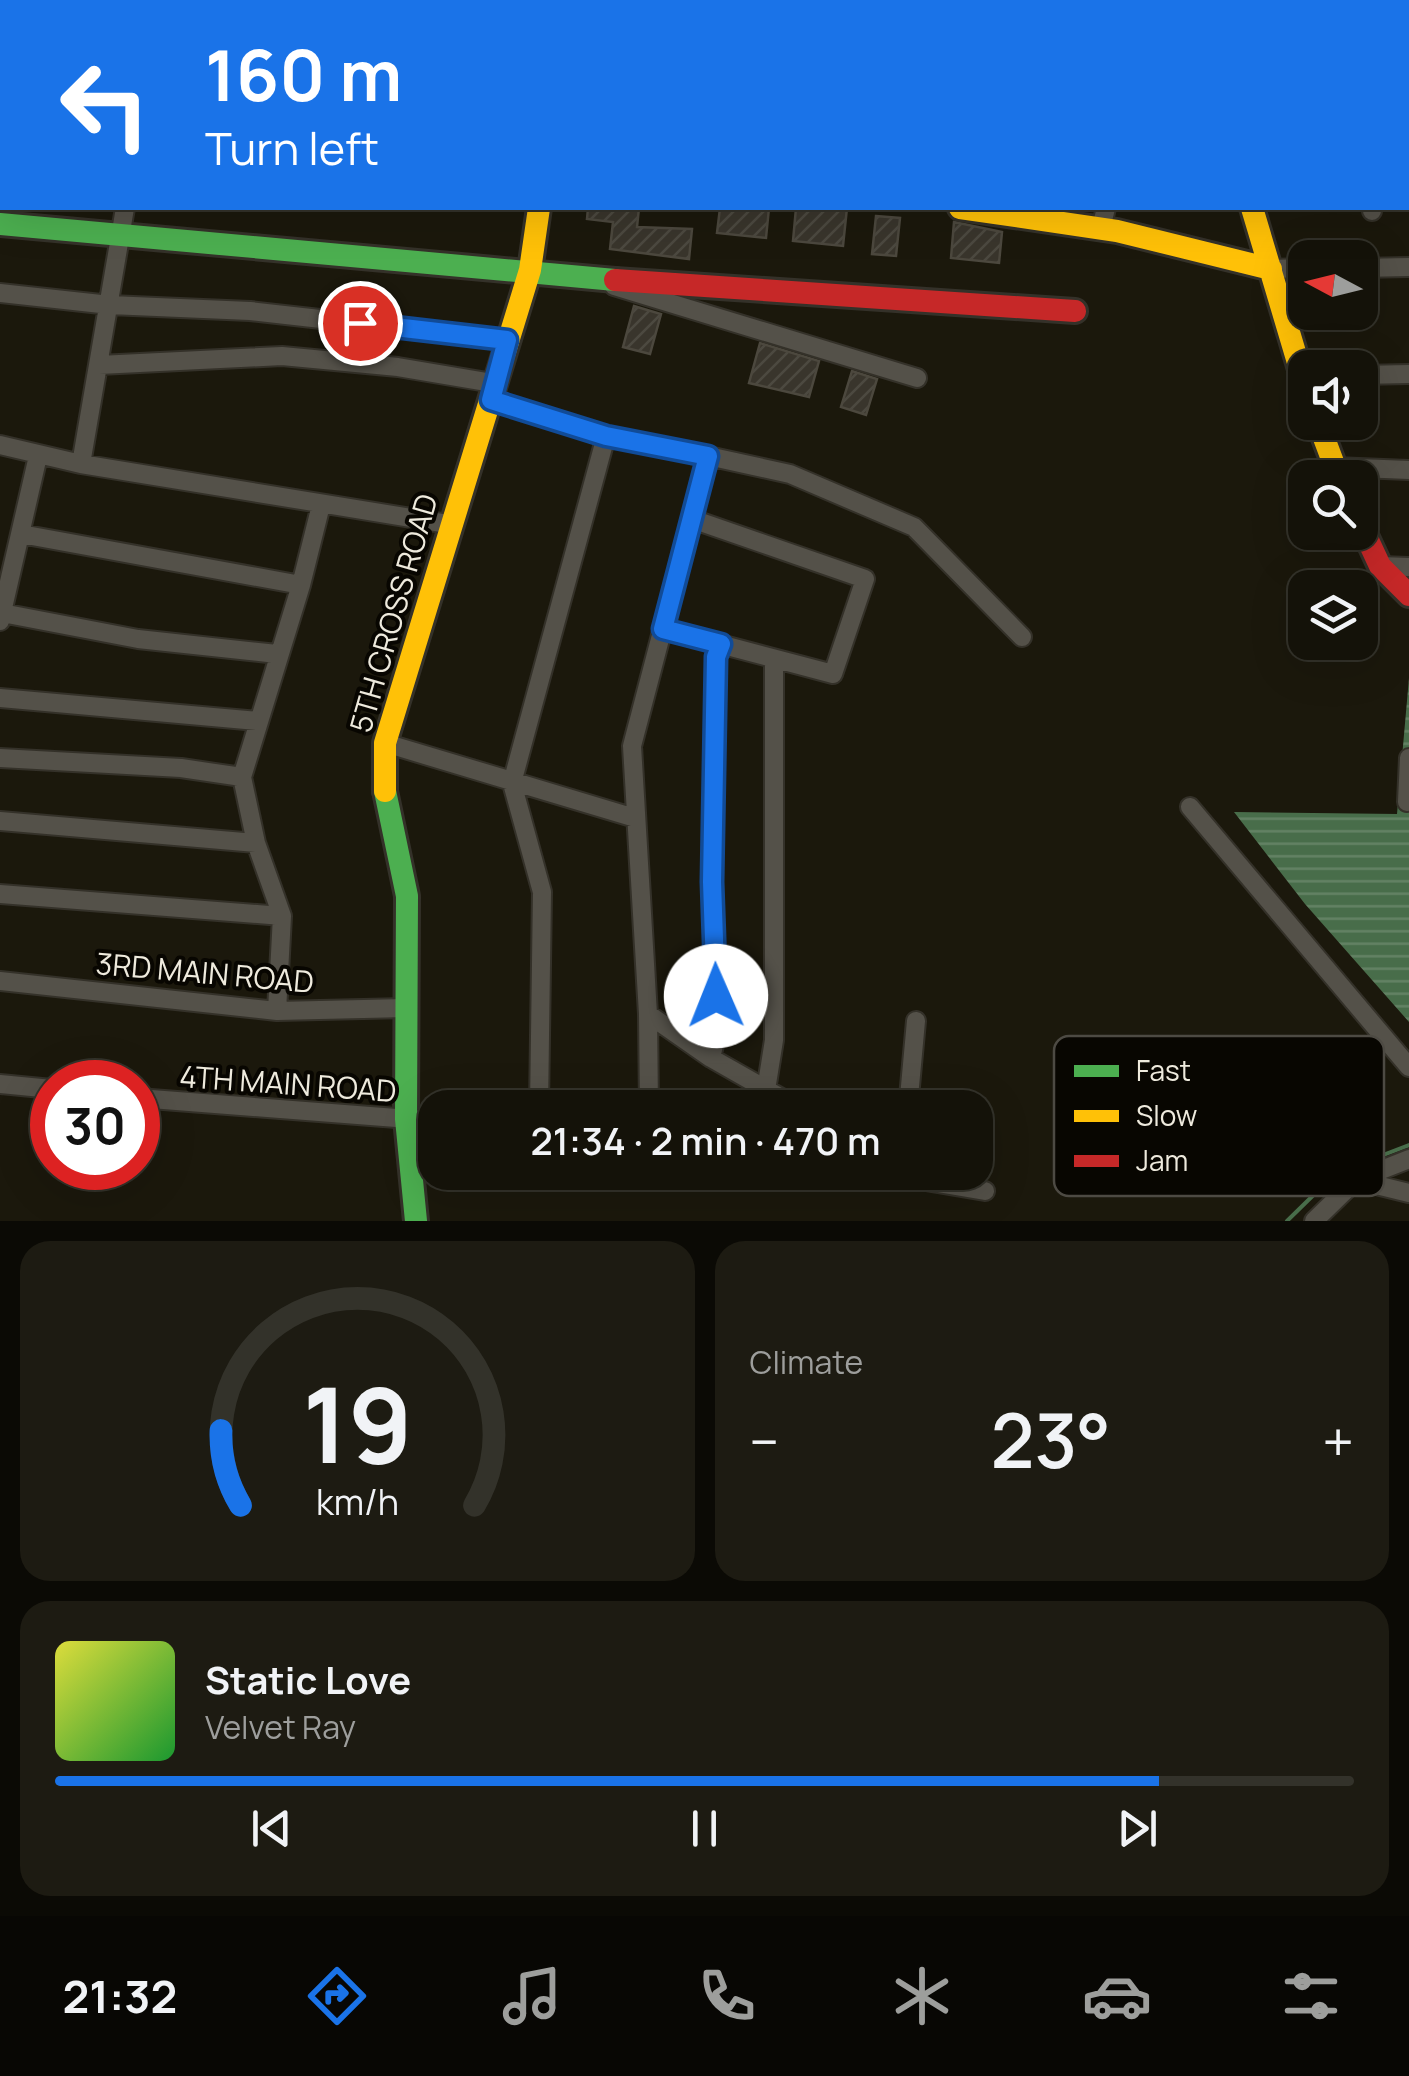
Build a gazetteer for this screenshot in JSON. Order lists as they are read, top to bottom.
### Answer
{
  "streets": {
    "street": ["5TH CROSS ROAD", "3RD MAIN ROAD", "4TH MAIN ROAD"]
  },
  "crossings": [
    ["5TH CROSS ROAD", "3RD MAIN ROAD"],
    ["5TH CROSS ROAD", "4TH MAIN ROAD"]
  ],
  "legend": ["Fast", "Slow", "Jam"],
  "north": "left",
  "page": {
    "turn": ["160 m", "Turn left"],
    "limit": "30",
    "trip": "21:34 · 2 min · 470 m",
    "tile": "Climate",
    "heat": ["−", "23°", "+"],
    "song": ["Static Love", "Velvet Ray"],
    "tabs": "21:32",
    "gauge": ["19", "km/h"]
  }
}
